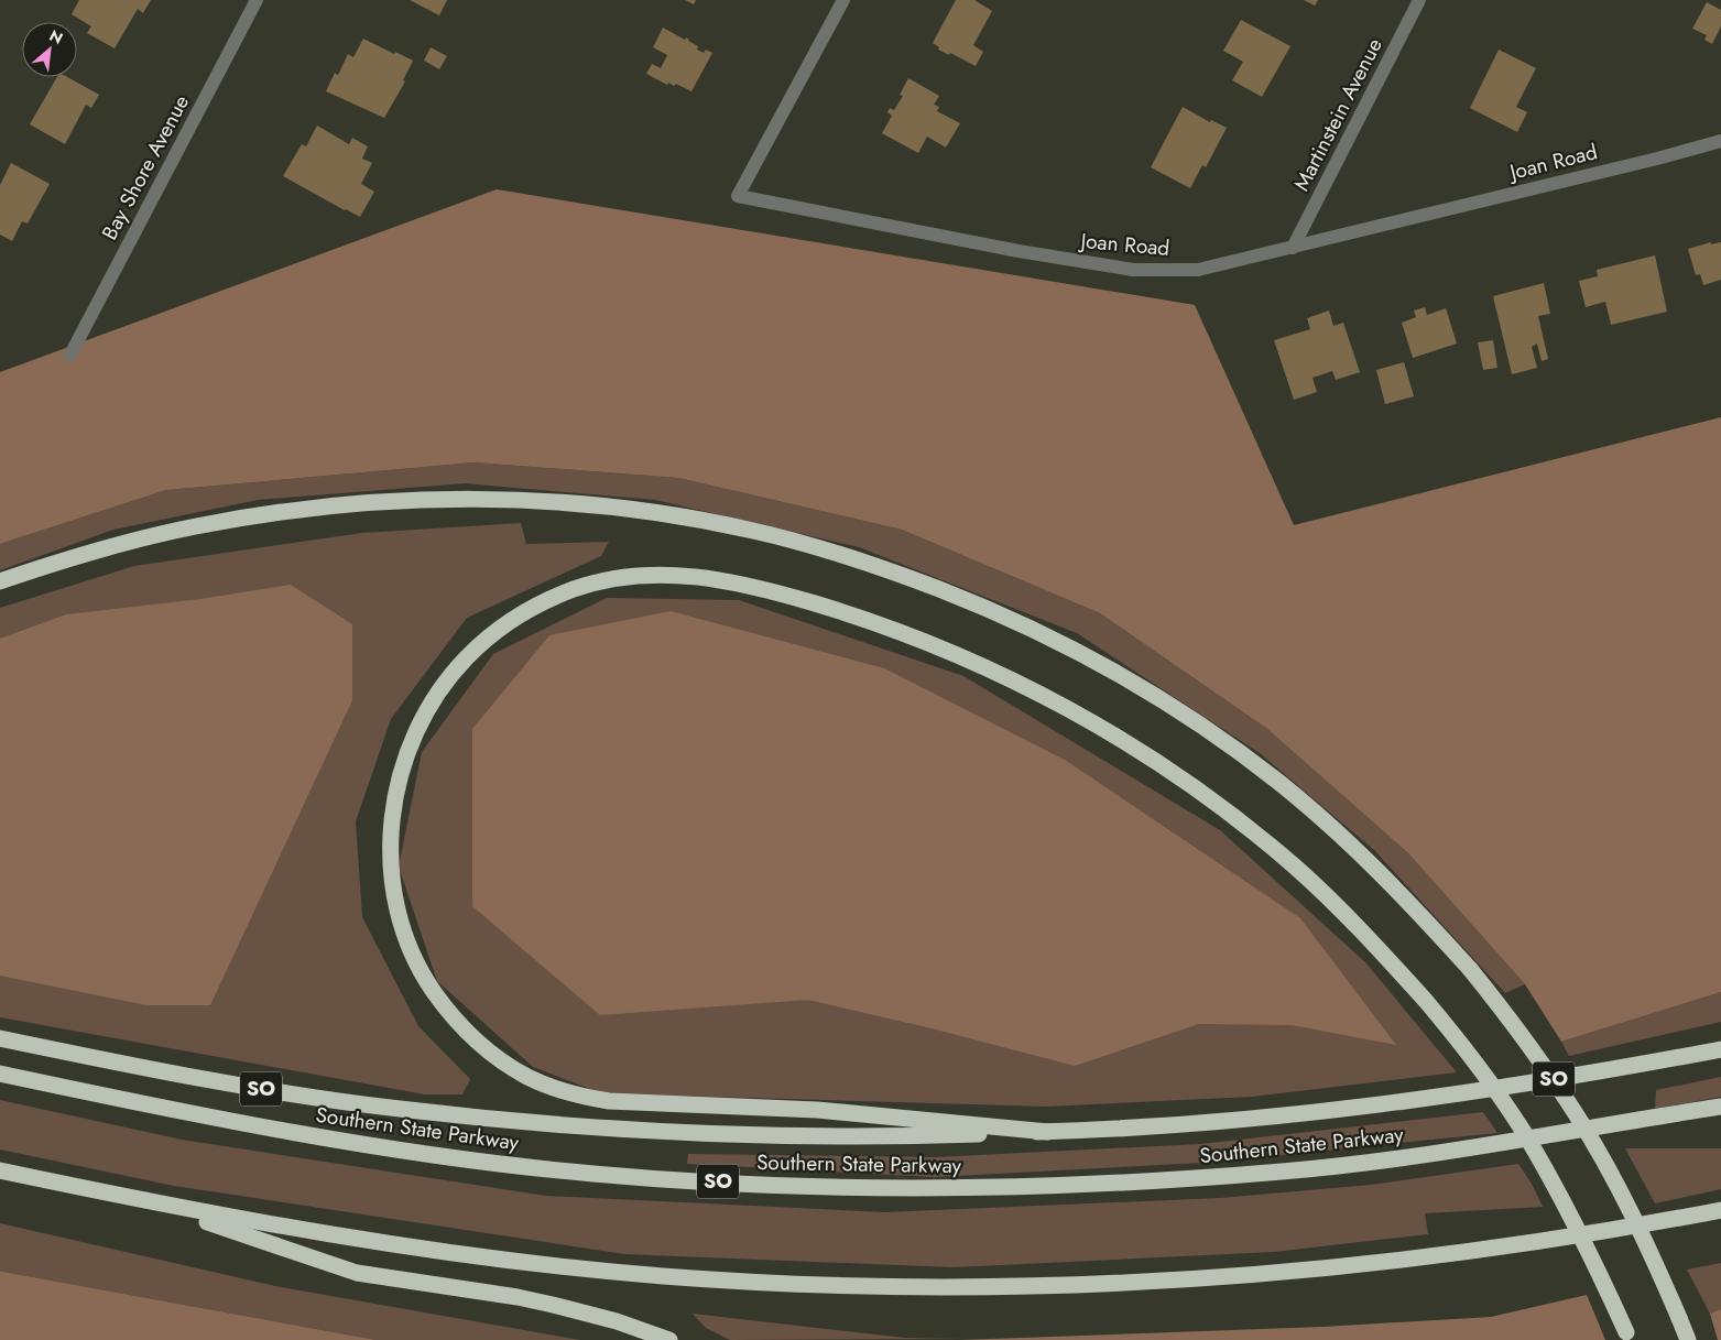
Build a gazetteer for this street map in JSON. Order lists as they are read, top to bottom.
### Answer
{
  "streets": {
    "highway": ["SO", "Southern State Parkway"],
    "street": ["Martinstein Avenue", "Joan Road", "Bay Shore Avenue"]
  },
  "crossings": [
    ["Martinstein Avenue", "Joan Road"]
  ],
  "north": "top right"
}
